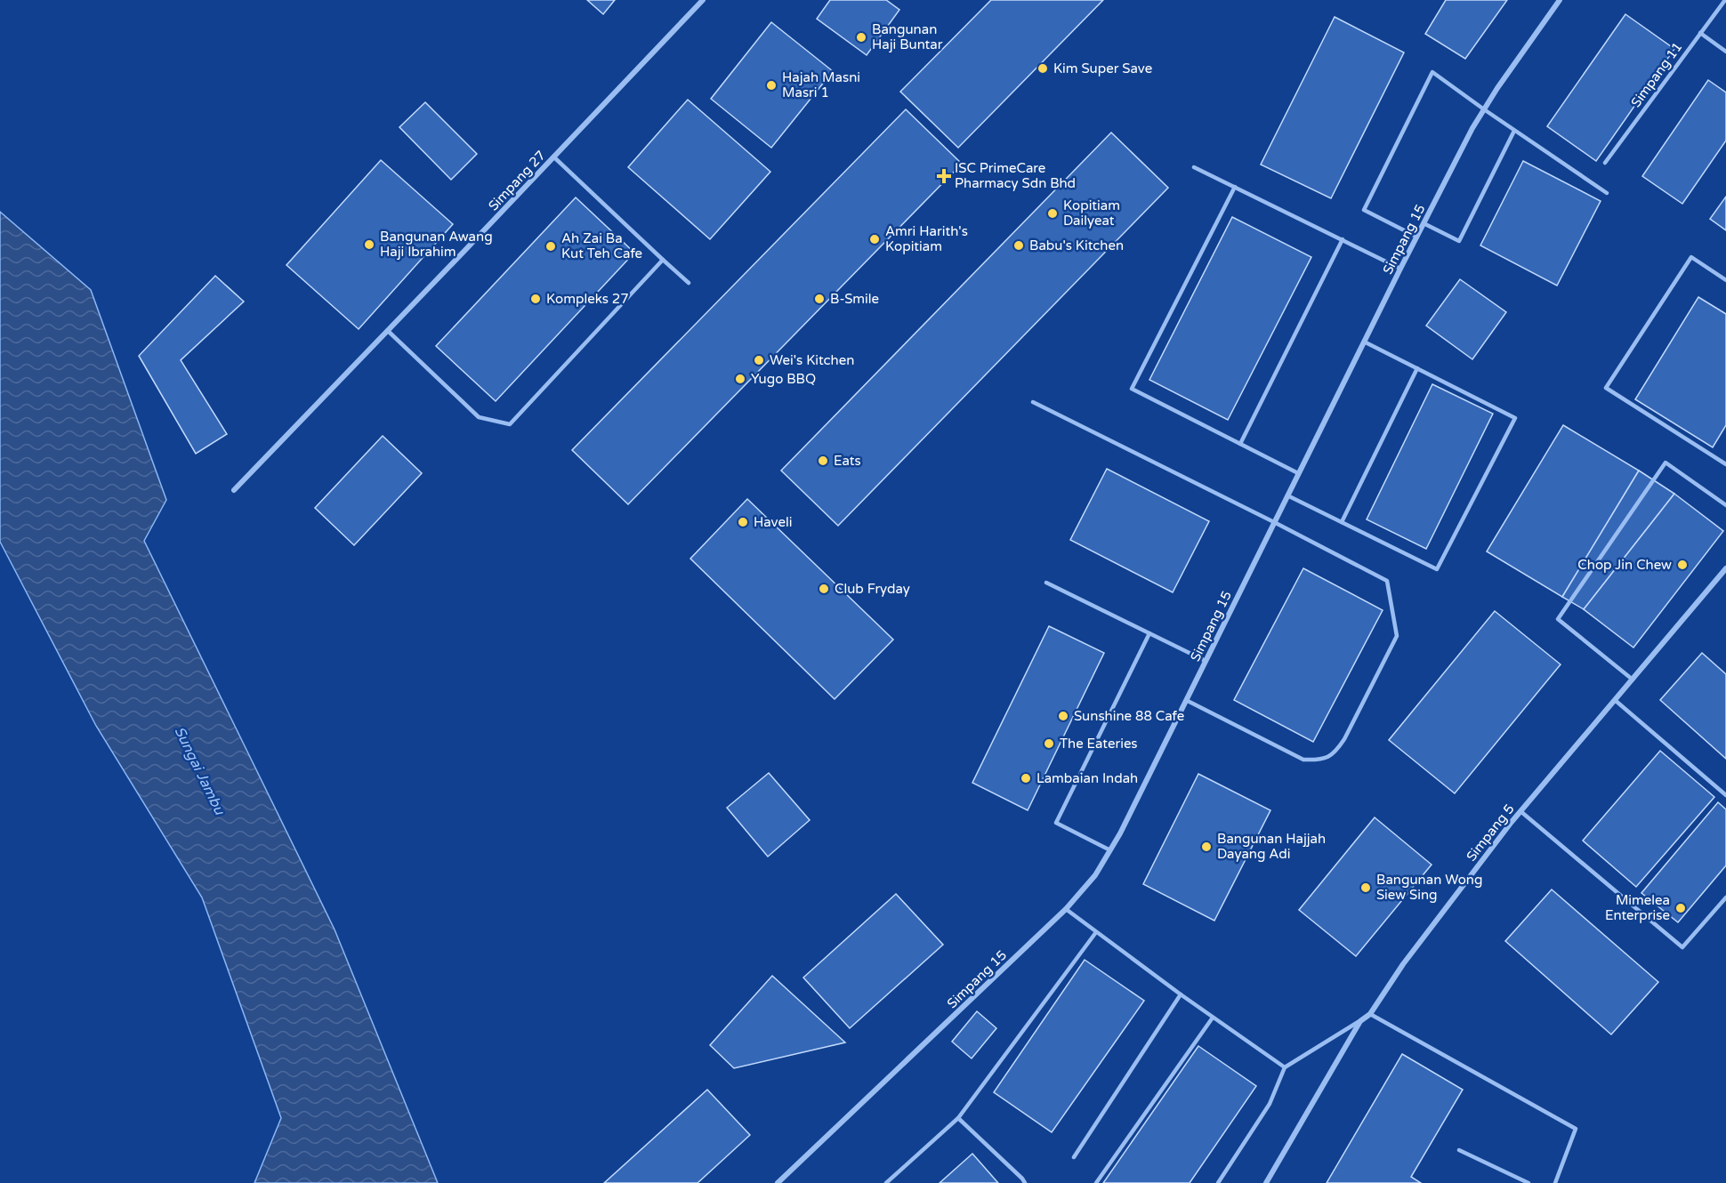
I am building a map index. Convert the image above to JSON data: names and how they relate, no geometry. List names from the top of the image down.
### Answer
{
  "streets": {
    "street": ["Simpang 27", "Simpang 15", "Simpang 5"],
    "lane": ["Simpang 11"]
  },
  "water": ["Sungai Jambu"],
  "places": {
    "other": [
      "Bangunan Haji Buntar",
      "Kim Super Save",
      "Hajah Masni Masri 1",
      "Kopitiam Dailyeat",
      "Amri Harith's Kopitiam",
      "Bangunan Awang Haji Ibrahim",
      "Babu's Kitchen",
      "Ah Zai Ba Kut Teh Cafe",
      "Kompleks 27",
      "B-Smile",
      "Wei's Kitchen",
      "Yugo BBQ",
      "Eats",
      "Haveli",
      "Chop Jin Chew",
      "Club Fryday",
      "Sunshine 88 Cafe",
      "The Eateries",
      "Lambaian Indah",
      "Bangunan Hajjah Dayang Adi",
      "Bangunan Wong Siew Sing",
      "Mimelea Enterprise"
    ],
    "health": ["ISC PrimeCare Pharmacy Sdn Bhd"]
  }
}
